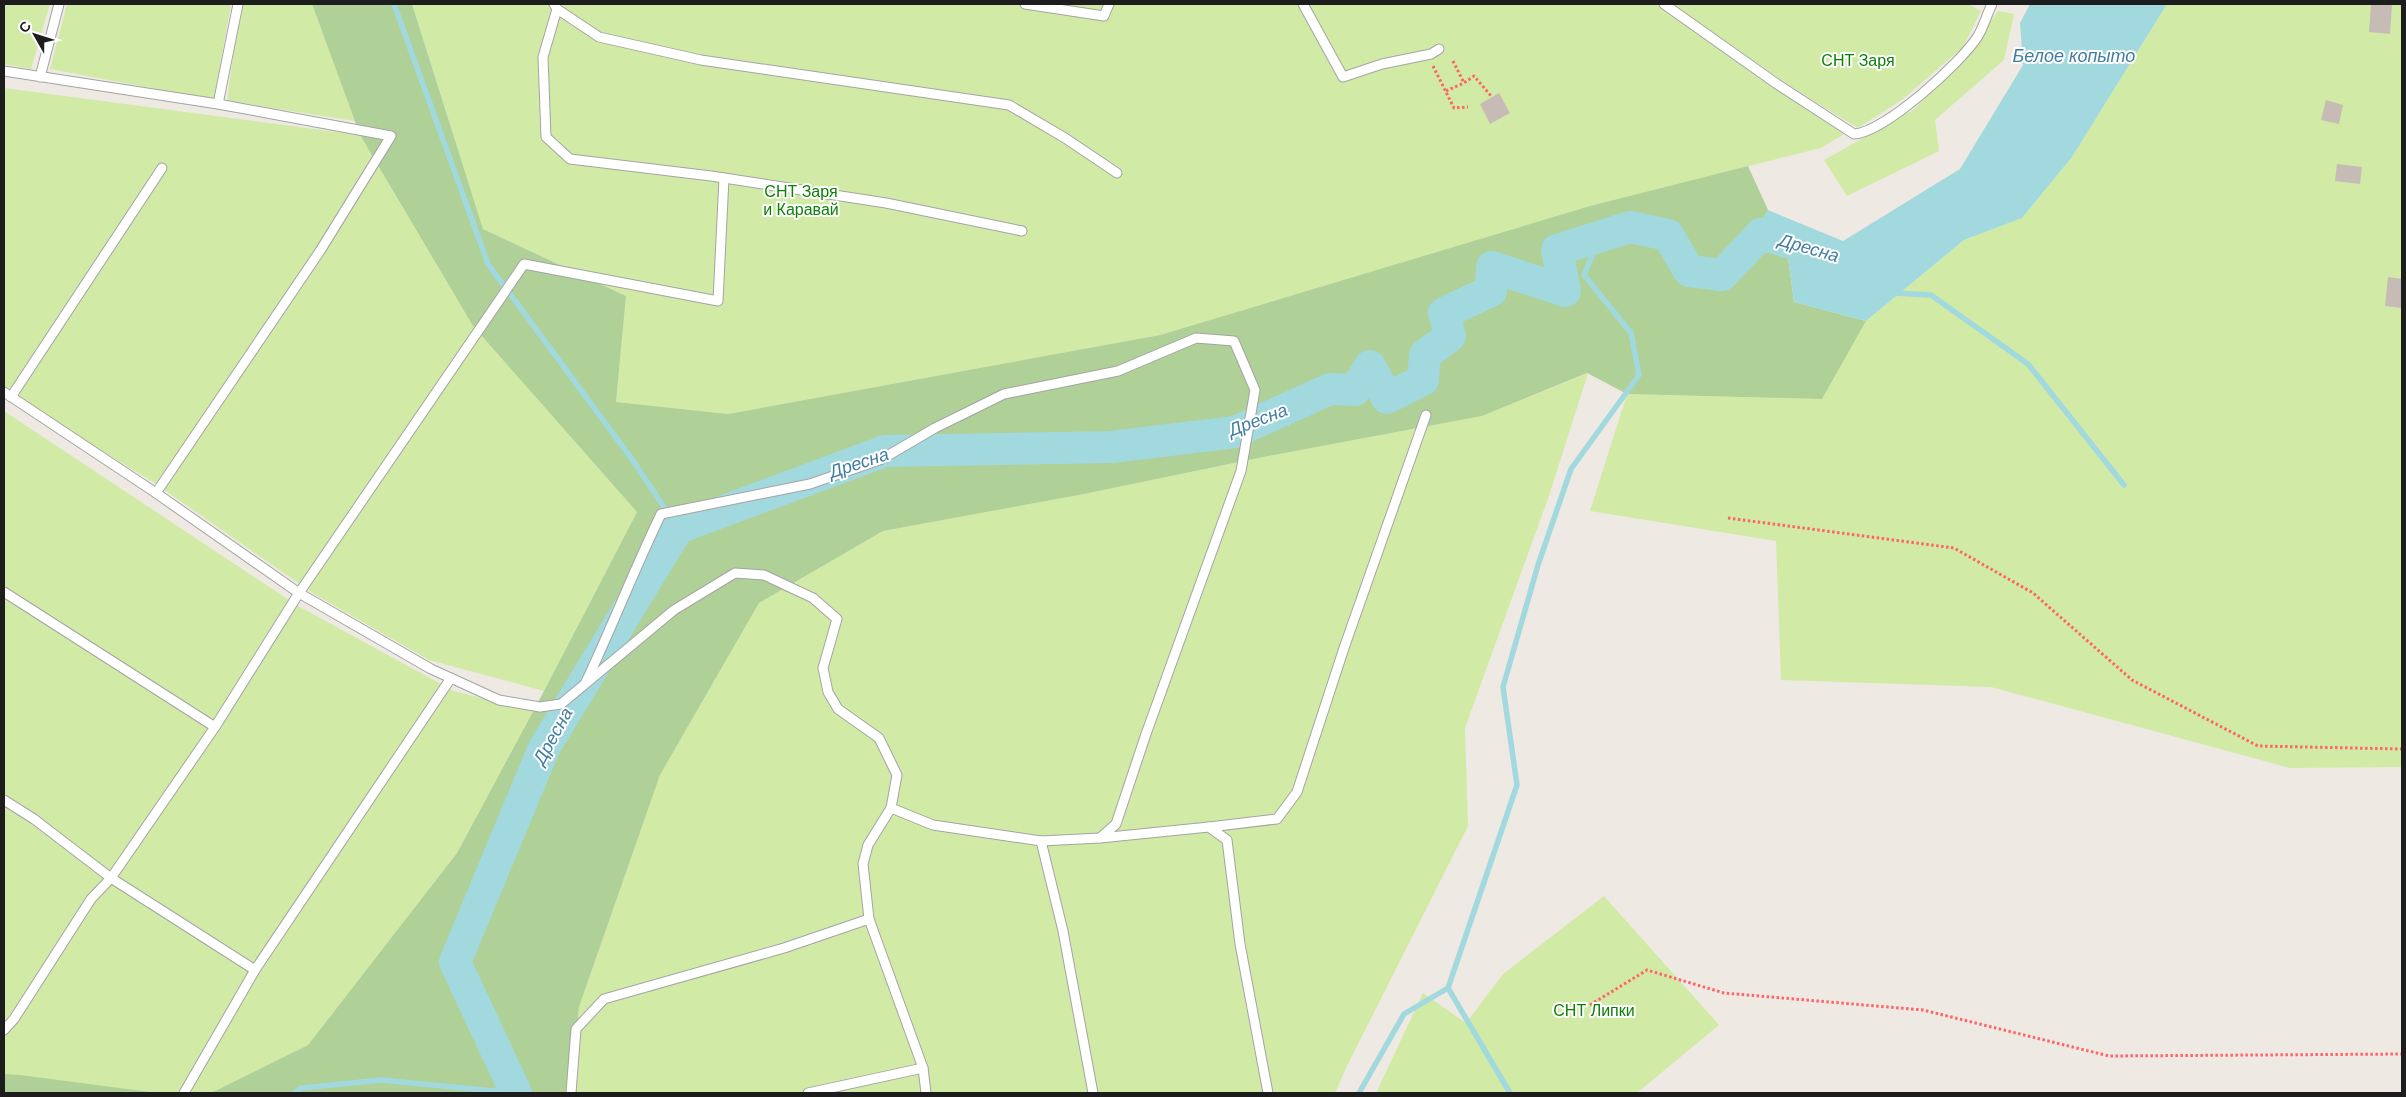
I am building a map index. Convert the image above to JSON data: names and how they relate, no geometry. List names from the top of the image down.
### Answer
{
  "water": ["Белое копыто", "Дресна"],
  "parks": ["СНТ Заря", "СНТ Заря и Каравай", "СНТ Липки"],
  "north": "top left"
}
